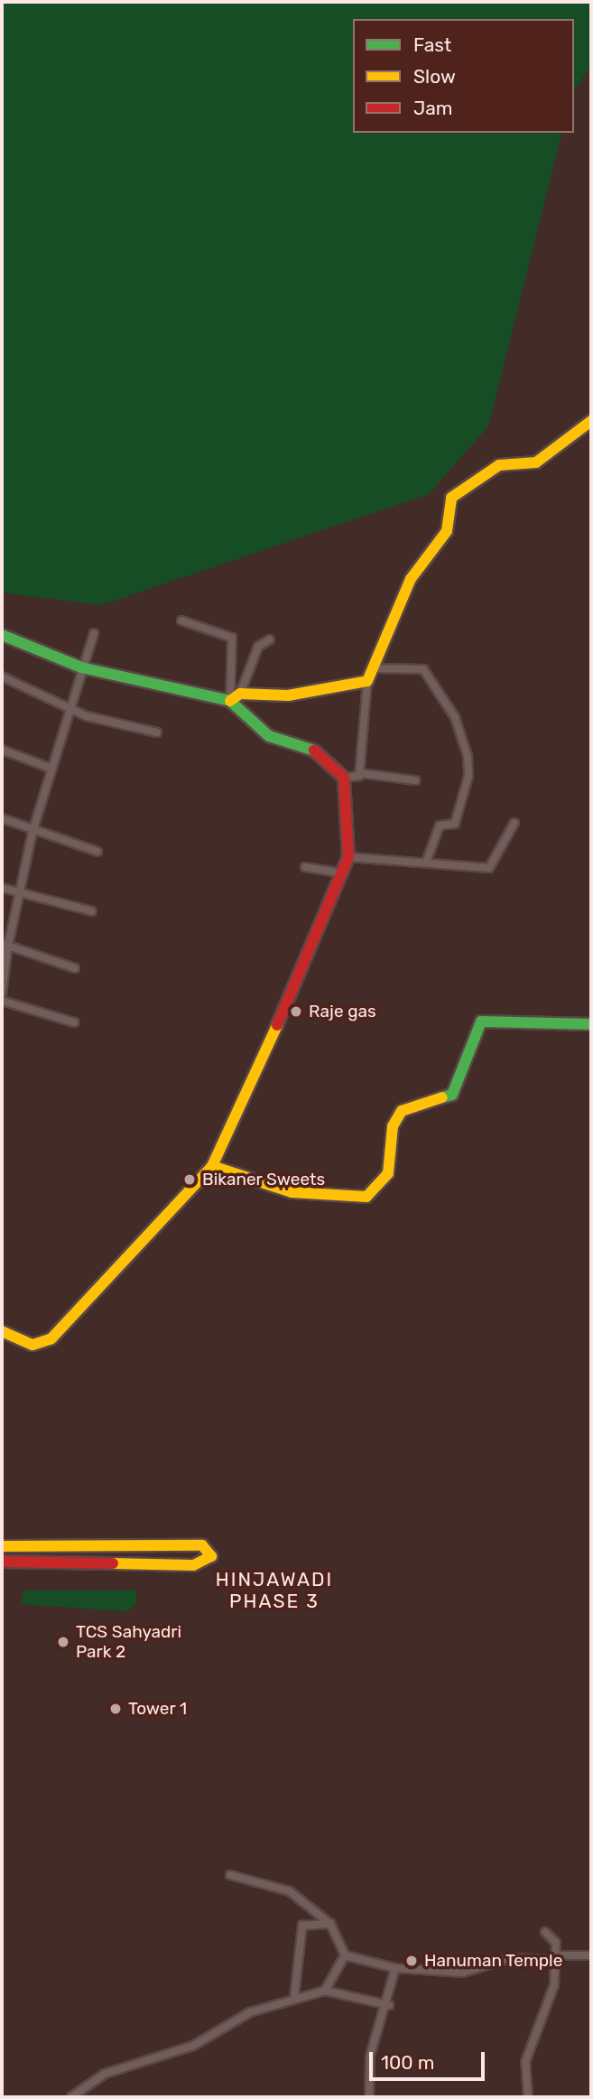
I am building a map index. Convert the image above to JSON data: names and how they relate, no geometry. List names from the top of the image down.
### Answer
{
  "districts": ["HINJAWADI PHASE 3"],
  "places": [
    "Raje gas",
    "Bikaner Sweets",
    "TCS Sahyadri Park 2",
    "Tower 1",
    "Hanuman Temple"
  ],
  "legend": ["Fast", "Slow", "Jam"],
  "scale_bar": "100 m"
}
